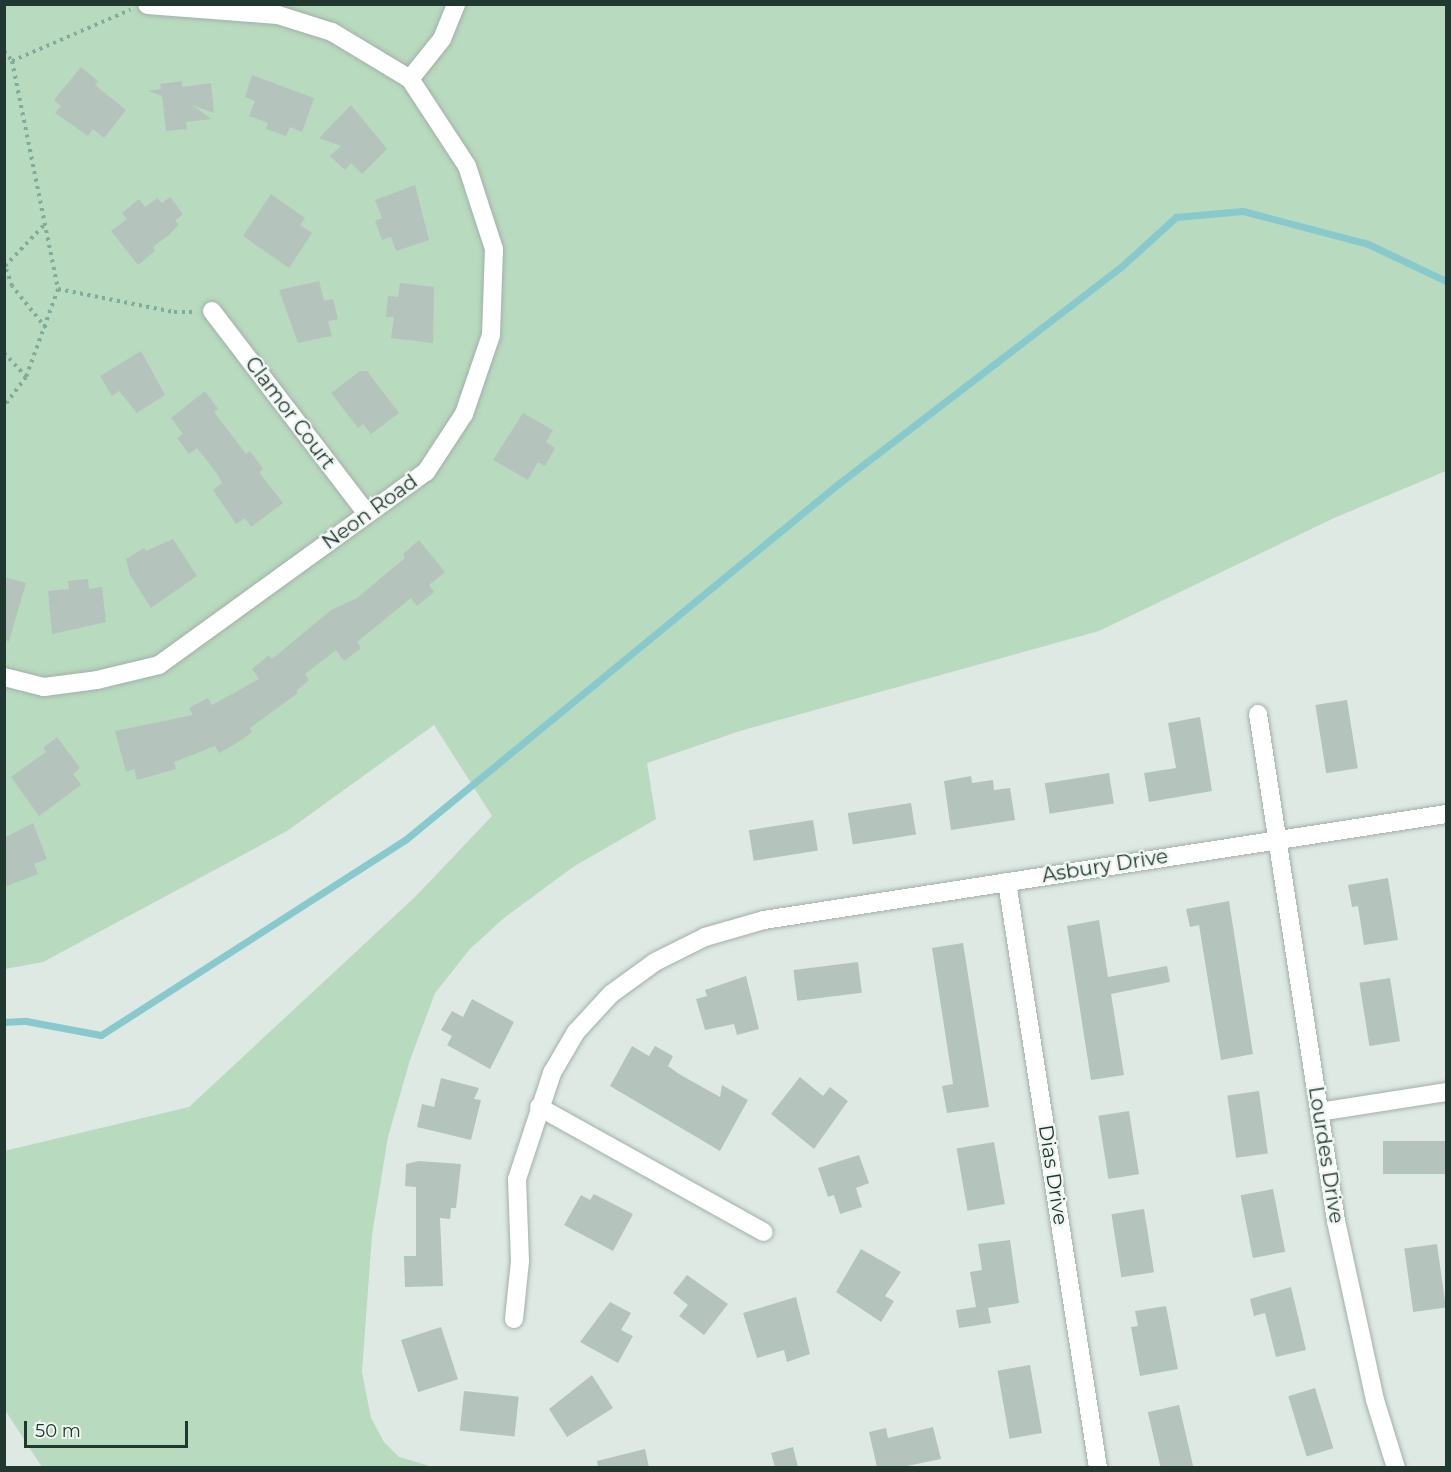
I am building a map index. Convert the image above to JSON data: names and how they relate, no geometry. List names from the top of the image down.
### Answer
{
  "streets": {
    "street": [
      "Clamor Court",
      "Neon Road",
      "Asbury Drive",
      "Lourdes Drive",
      "Dias Drive"
    ]
  },
  "crossings": [
    ["Clamor Court", "Neon Road"],
    ["Asbury Drive", "Lourdes Drive"],
    ["Asbury Drive", "Dias Drive"]
  ],
  "scale_bar": "50 m"
}
